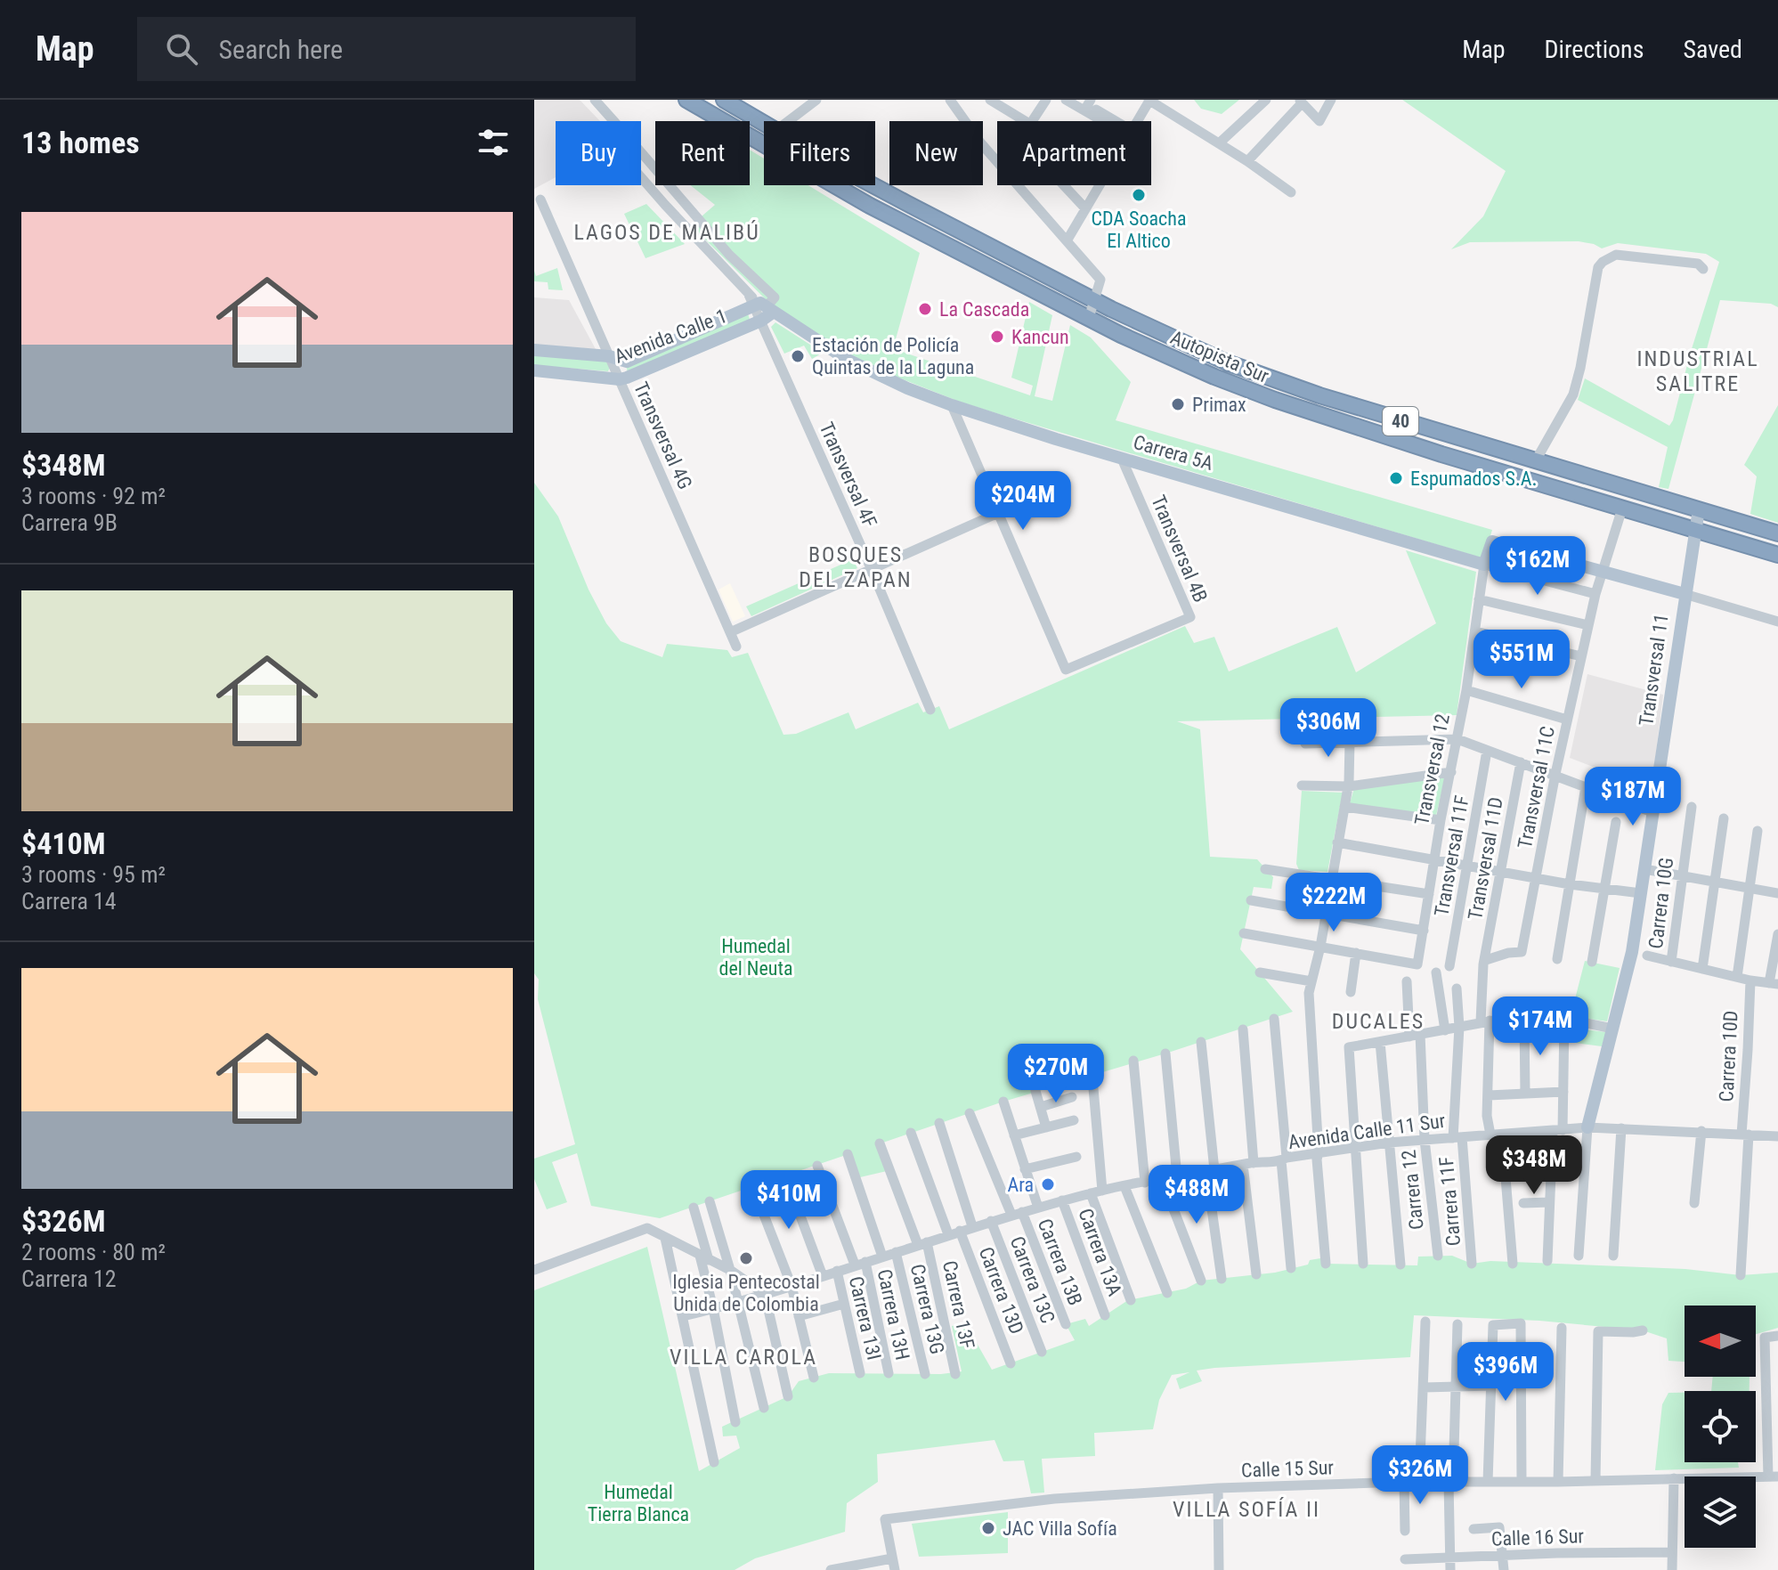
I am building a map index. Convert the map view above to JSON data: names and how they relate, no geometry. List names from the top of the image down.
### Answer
{
  "streets": {
    "highway": ["Autopista Sur", "40"],
    "main road": [
      "Avenida Calle 1",
      "Carrera 5A",
      "Transversal 11",
      "Transversal 12"
    ],
    "street": [
      "Transversal 4G",
      "Transversal 4F",
      "Transversal 4B",
      "Transversal 11C",
      "Transversal 11F",
      "Transversal 11D",
      "Carrera 10G",
      "Carrera 10D",
      "Avenida Calle 11 Sur",
      "Carrera 12",
      "Carrera 11F",
      "Carrera 13A",
      "Carrera 13B",
      "Carrera 13C",
      "Carrera 13D",
      "Carrera 13F",
      "Carrera 13G",
      "Carrera 13H",
      "Carrera 13I",
      "Calle 15 Sur",
      "Calle 16 Sur"
    ]
  },
  "crossings": [
    ["Avenida Calle 1", "Transversal 4G"],
    ["Avenida Calle 1", "Carrera 5A"],
    ["Avenida Calle 1", "Transversal 4F"],
    ["Autopista Sur", "Transversal 11"],
    ["Autopista Sur", "Transversal 11C"],
    ["Carrera 5A", "Transversal 4B"],
    ["Carrera 5A", "Transversal 12"],
    ["Carrera 5A", "Transversal 11C"],
    ["Transversal 11", "Avenida Calle 11 Sur"],
    ["Transversal 12", "Transversal 11C"],
    ["Transversal 11C", "Transversal 11D"],
    ["Transversal 11D", "Avenida Calle 11 Sur"],
    ["Carrera 10D", "Avenida Calle 11 Sur"],
    ["Avenida Calle 11 Sur", "Carrera 12"],
    ["Avenida Calle 11 Sur", "Carrera 11F"],
    ["Avenida Calle 11 Sur", "Carrera 13A"],
    ["Avenida Calle 11 Sur", "Carrera 13B"],
    ["Avenida Calle 11 Sur", "Carrera 13C"],
    ["Avenida Calle 11 Sur", "Carrera 13D"],
    ["Avenida Calle 11 Sur", "Carrera 13F"],
    ["Avenida Calle 11 Sur", "Carrera 13G"],
    ["Avenida Calle 11 Sur", "Carrera 13H"],
    ["Avenida Calle 11 Sur", "Carrera 13I"]
  ],
  "districts": [
    "LAGOS DE MALIBÚ",
    "INDUSTRIAL SALITRE",
    "BOSQUES DEL ZAPAN",
    "DUCALES",
    "VILLA CAROLA",
    "VILLA SOFÍA II"
  ],
  "parks": ["Humedal del Neuta", "Humedal Tierra Blanca"],
  "places": [
    "CDA Soacha El Altico",
    "La Cascada",
    "Kancun",
    "Estación de Policía Quintas de la Laguna",
    "Primax",
    "Espumados S.A.",
    "Ara",
    "Iglesia Pentecostal Unida de Colombia",
    "JAC Villa Sofía"
  ],
  "north": "left",
  "page": {
    "header": "Map",
    "search": "Search here",
    "nav": ["Map", "Directions", "Saved"],
    "heading": "13 homes",
    "chip": [
      "Buy",
      "Rent",
      "Filters",
      "New",
      "Apartment"
    ],
    "list": [
      {
        "name": "$348M",
        "note": "3 rooms · 92 m² · Carrera 9B"
      },
      {
        "name": "$410M",
        "note": "3 rooms · 95 m² · Carrera 14"
      },
      {
        "name": "$326M",
        "note": "2 rooms · 80 m² · Carrera 12"
      }
    ],
    "price": [
      "$204M",
      "$162M",
      "$551M",
      "$306M",
      "$187M",
      "$222M",
      "$174M",
      "$270M",
      "$348M",
      "$488M",
      "$410M",
      "$396M",
      "$326M"
    ]
  }
}
